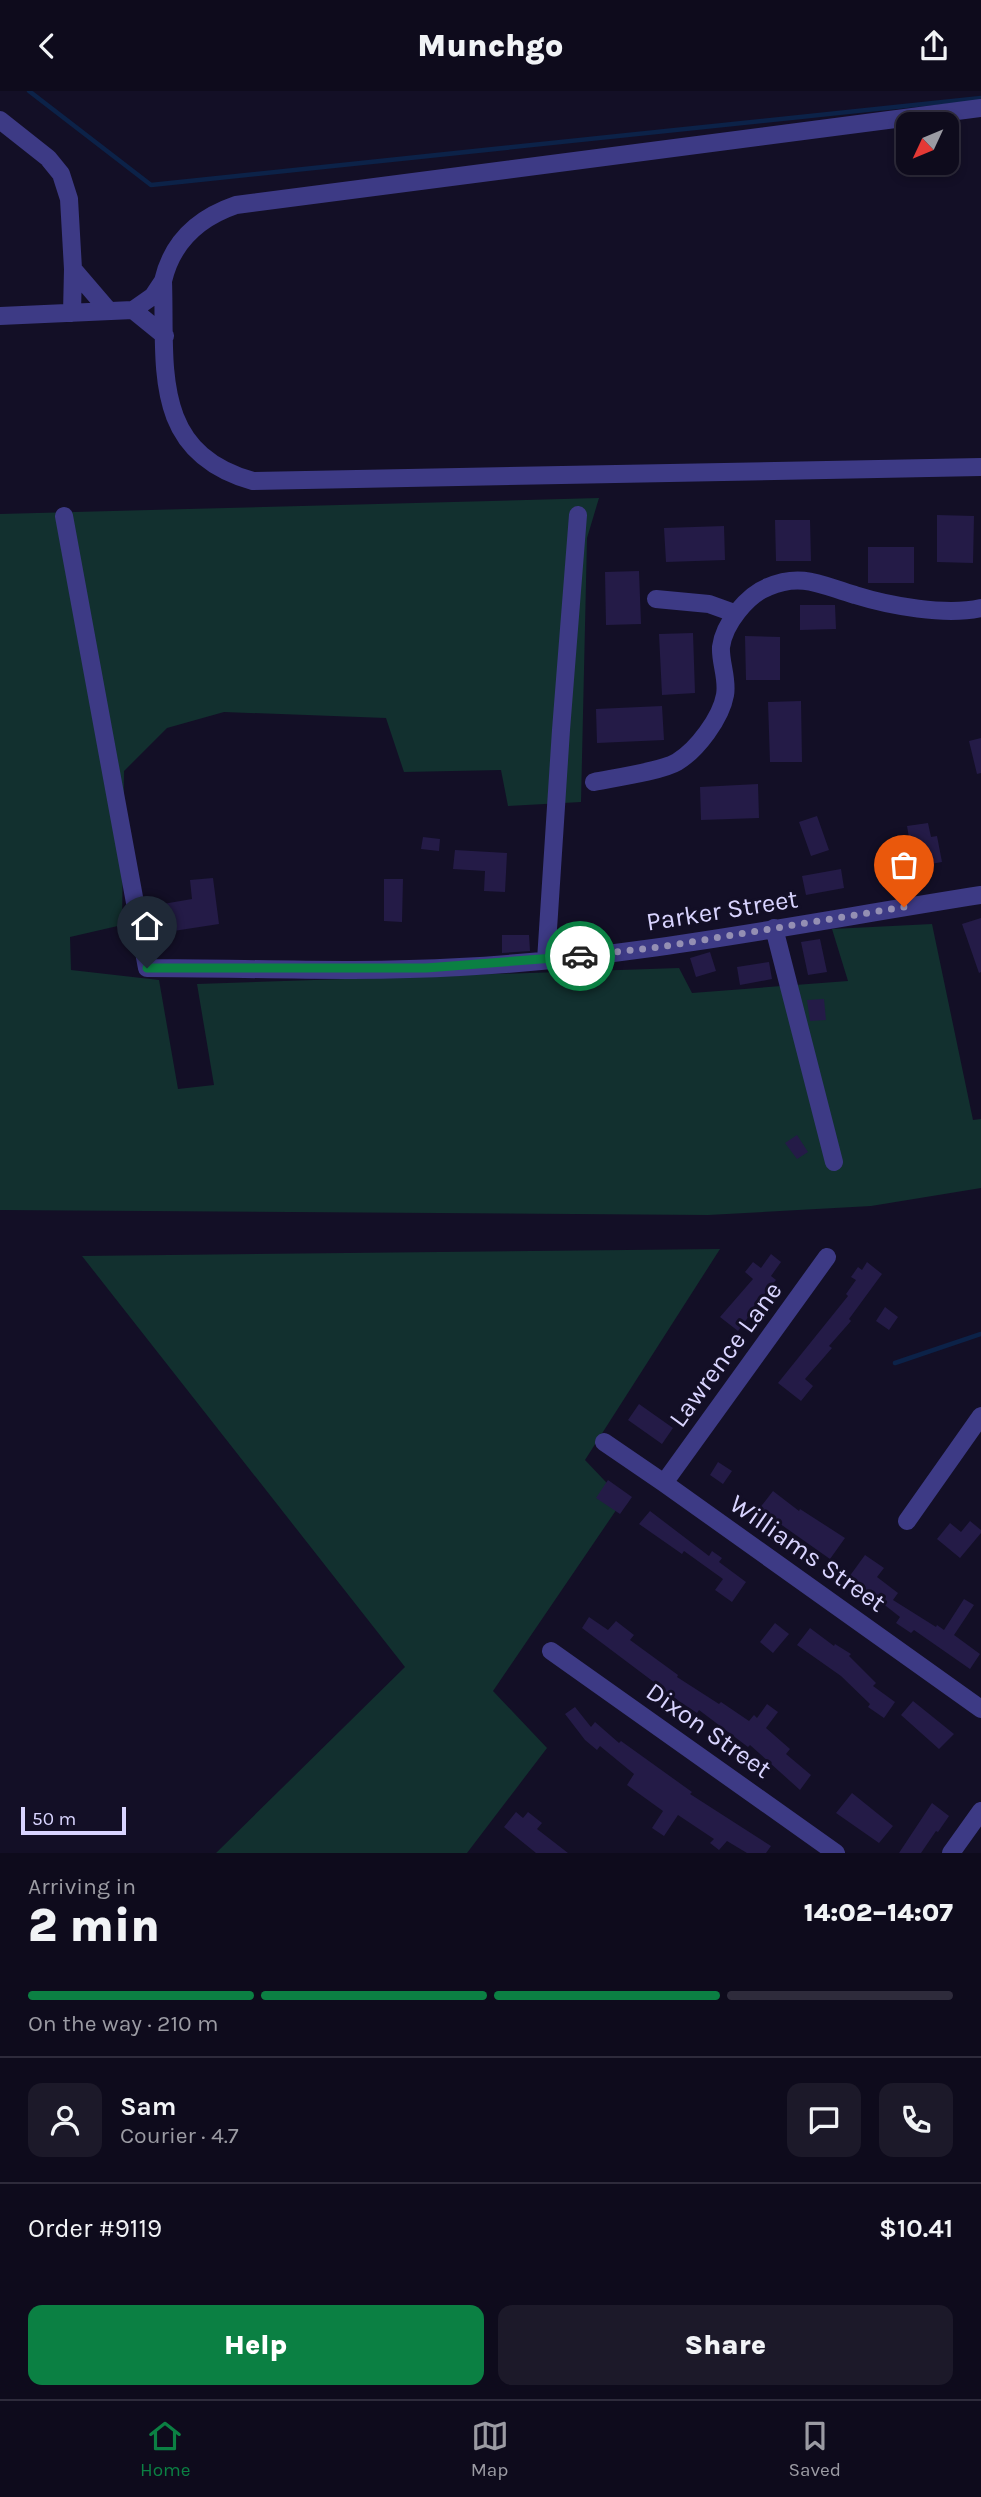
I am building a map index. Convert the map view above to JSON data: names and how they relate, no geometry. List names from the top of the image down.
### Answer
{
  "streets": {
    "street": [
      "Parker Street",
      "Lawrence Lane",
      "Williams Street",
      "Dixon Street"
    ]
  },
  "crossings": [
    ["Lawrence Lane", "Williams Street"]
  ],
  "scale_bar": "50 m",
  "north": "bottom left",
  "page": {
    "header": "Munchgo",
    "scale": "50 m",
    "heading": ["2 min", "Arriving in", "14:02–14:07"],
    "panel": [
      "Sam",
      "Courier · 4.7",
      "Order #9119",
      "$10.41"
    ],
    "bar": "On the way · 210 m",
    "buttons": ["Help", "Share"],
    "tabs": ["Home", "Map", "Saved"]
  }
}
